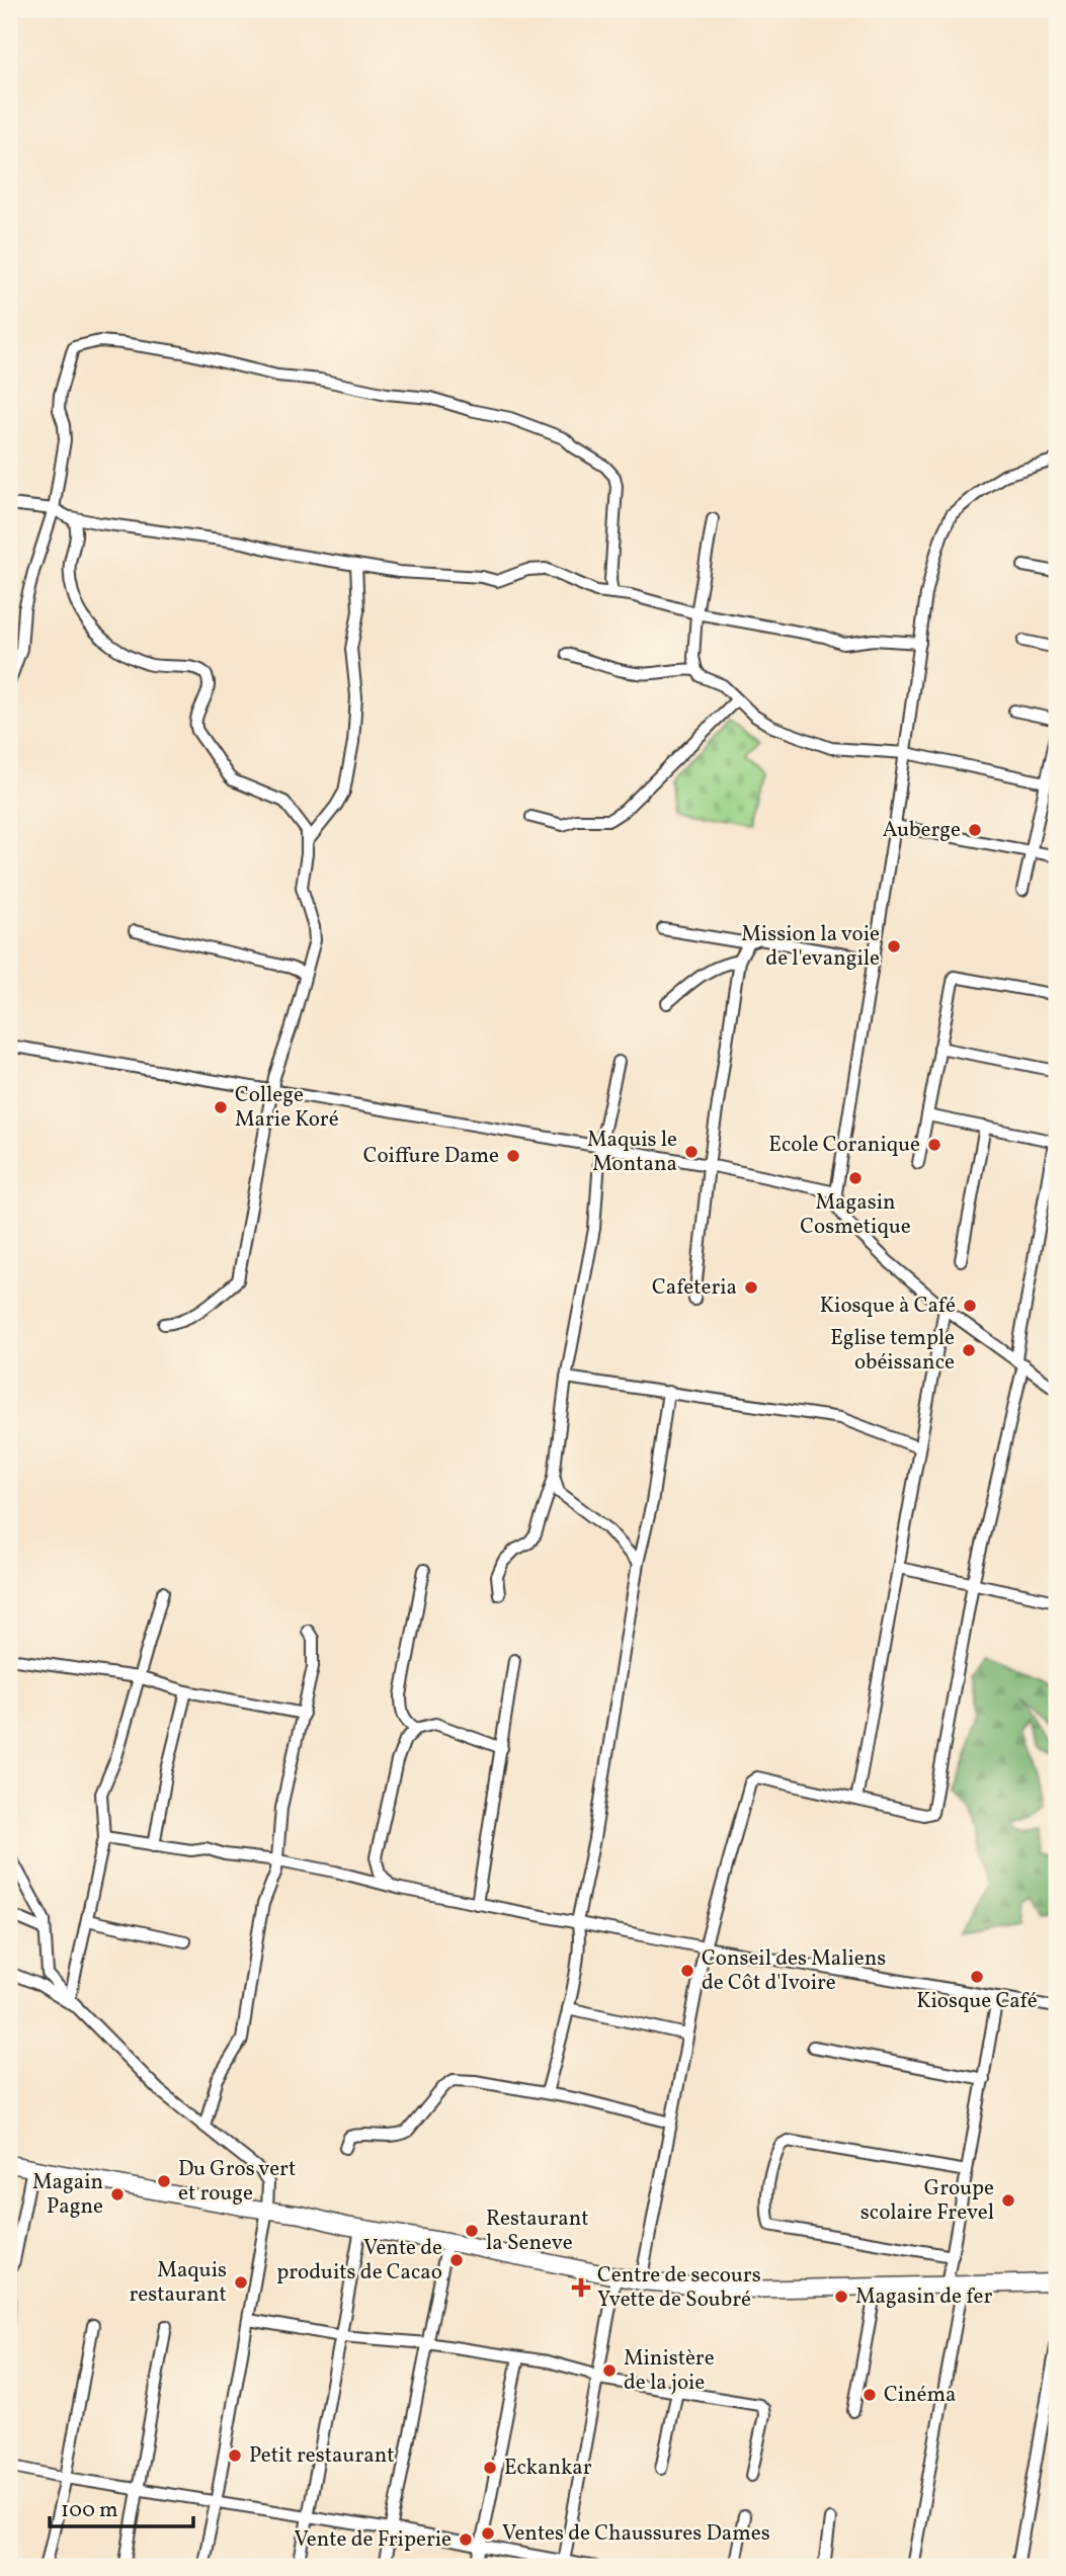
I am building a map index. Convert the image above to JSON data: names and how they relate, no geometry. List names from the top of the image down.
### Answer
{
  "places": {
    "other": [
      "Auberge",
      "Mission la voie de l'evangile",
      "College Marie Koré",
      "Ecole Coranique",
      "Maquis le Montana",
      "Coiffure Dame",
      "Magasin Cosmetique",
      "Cafeteria",
      "Kiosque à Café",
      "Eglise temple obéissance",
      "Conseil des Maliens de Côt d'Ivoire",
      "Kiosque Café",
      "Du Gros vert et rouge",
      "Magain Pagne",
      "Groupe scolaire Frevel",
      "Restaurant la Seneve",
      "Vente de produits de Cacao",
      "Maquis restaurant",
      "Magasin de fer",
      "Ministère de la joie",
      "Cinéma",
      "Petit restaurant",
      "Eckankar",
      "Ventes de Chaussures Dames",
      "Vente de Friperie"
    ],
    "health": ["Centre de secours Yvette de Soubré"]
  },
  "scale_bar": "100 m"
}
